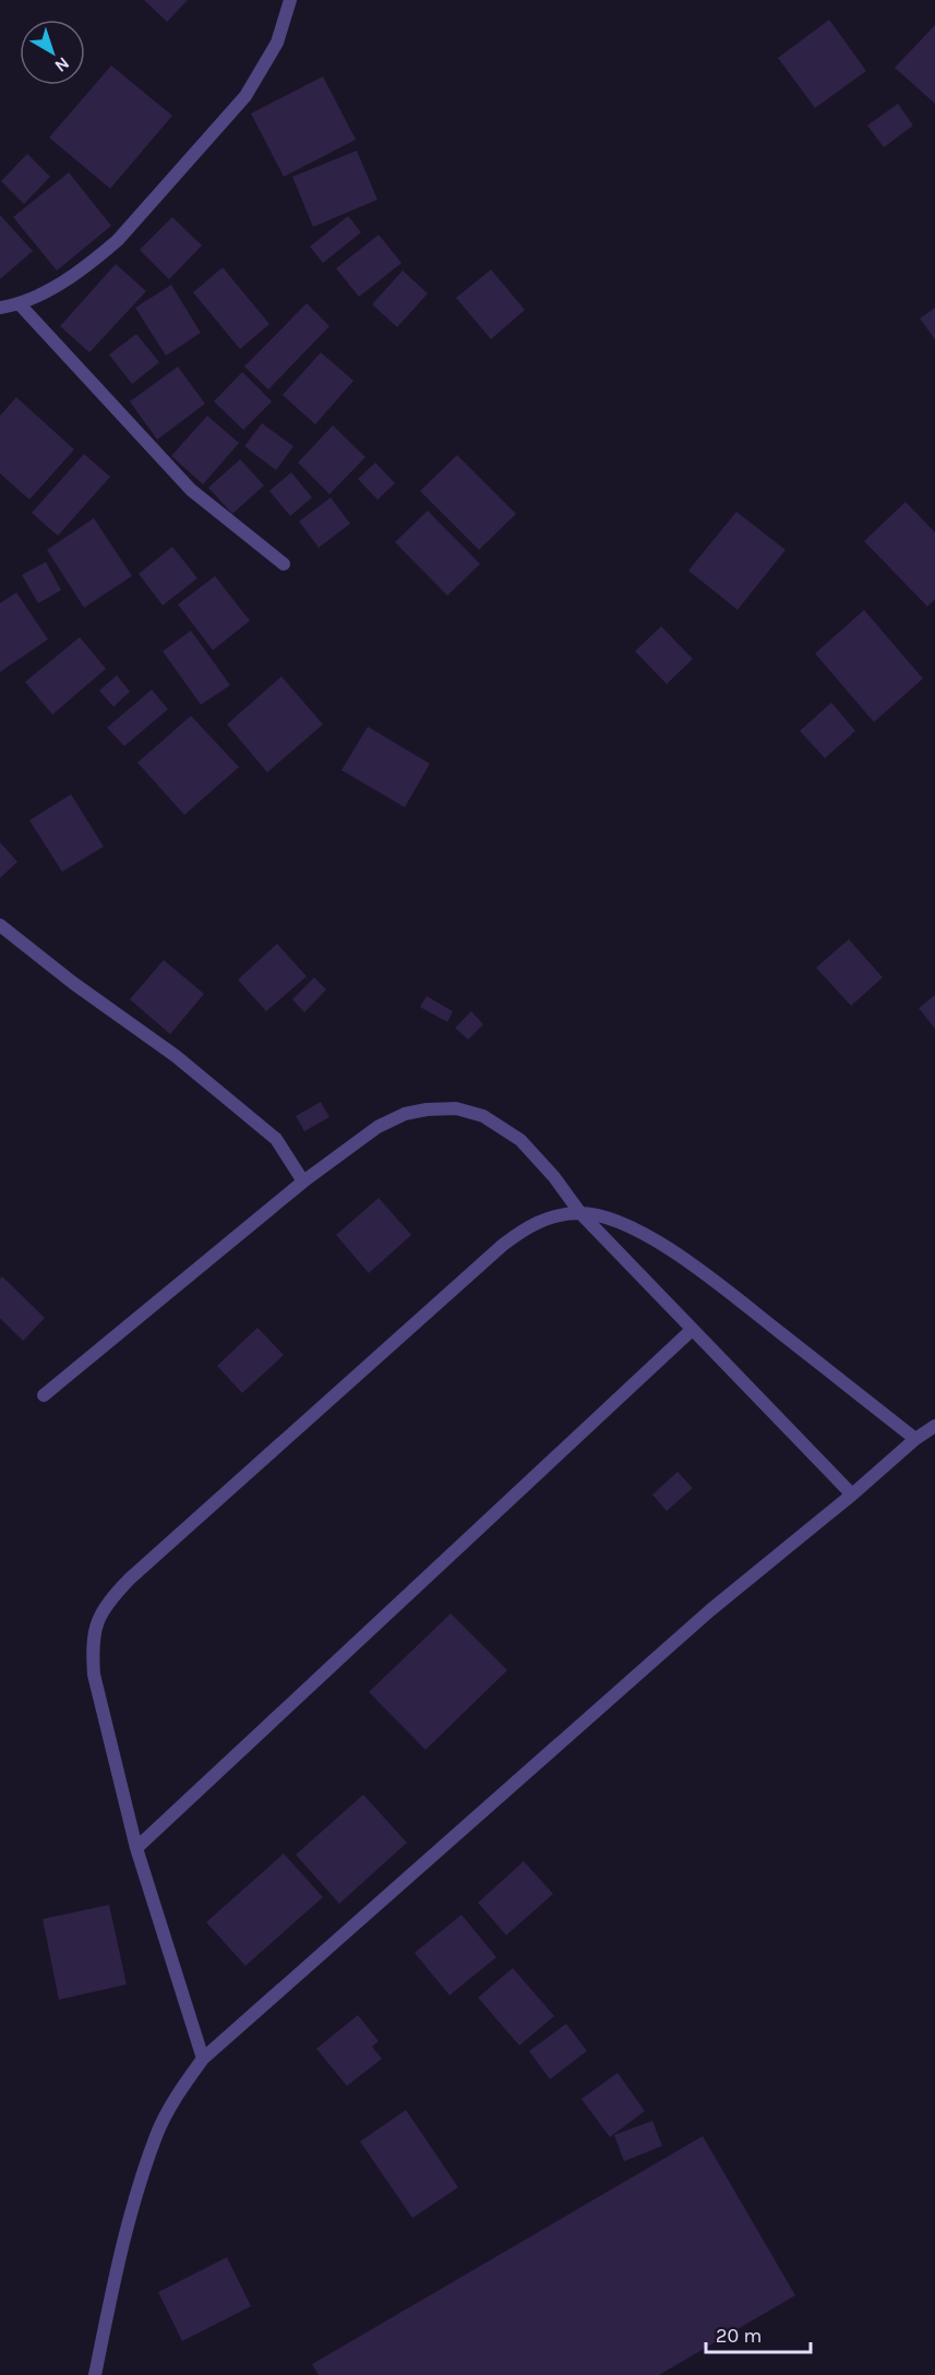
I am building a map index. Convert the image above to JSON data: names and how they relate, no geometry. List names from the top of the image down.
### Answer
{
  "scale_bar": "20 m",
  "north": "bottom right"
}
